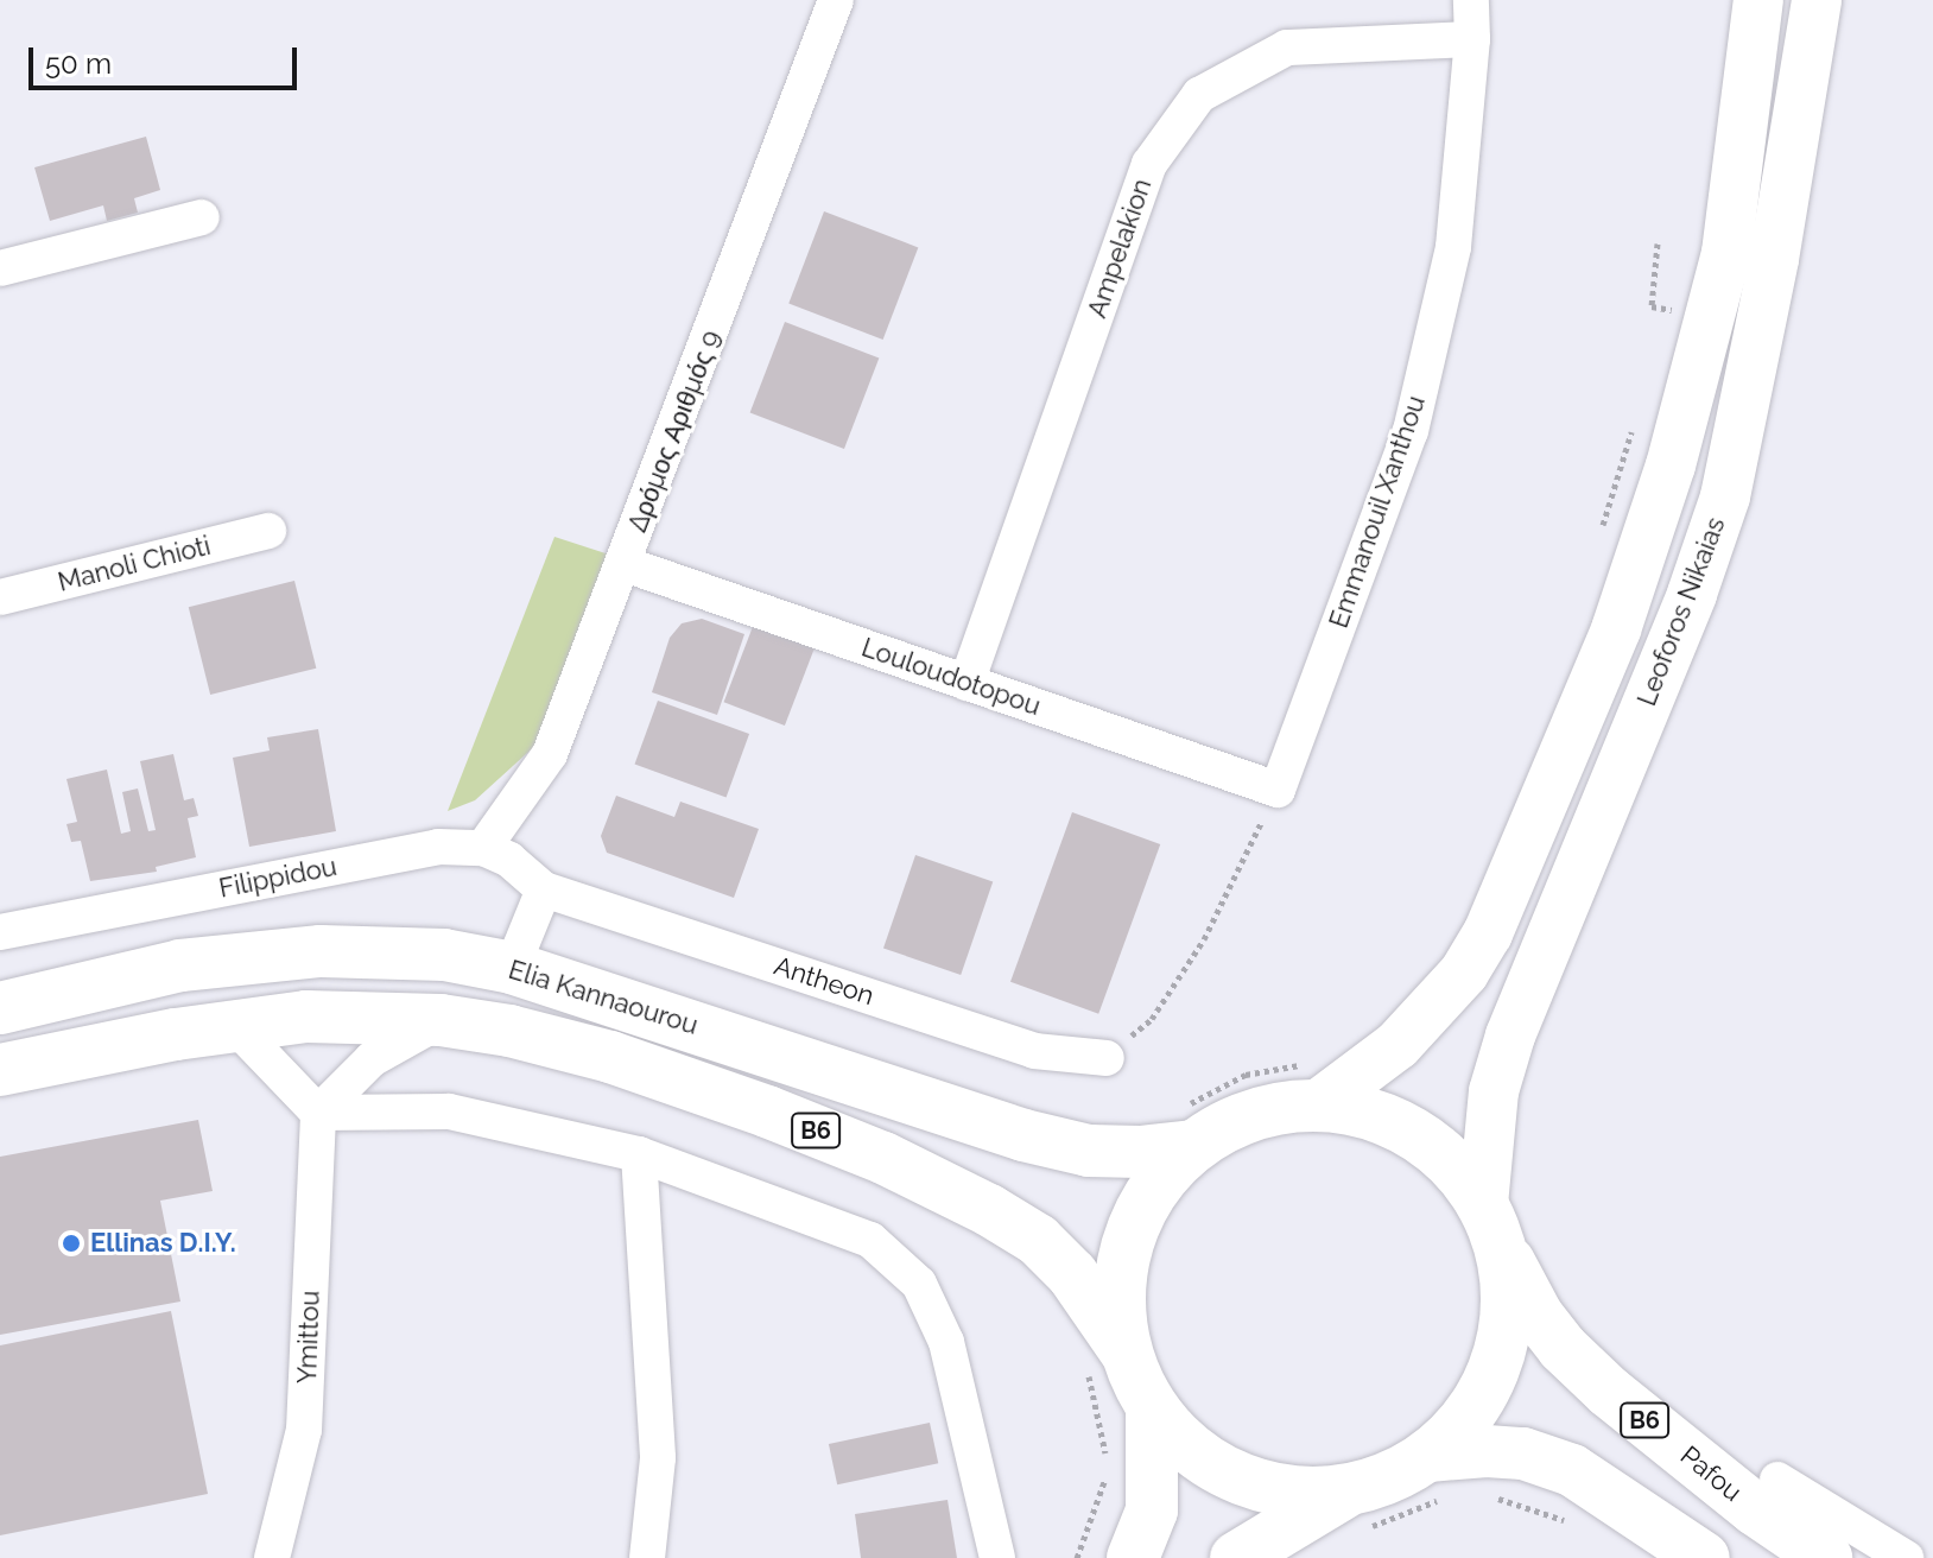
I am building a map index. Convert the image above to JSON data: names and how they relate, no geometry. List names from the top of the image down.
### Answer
{
  "streets": {
    "main road": [
      "Leoforos Nikaias",
      "Elia Kannaourou",
      "B6",
      "Pafou"
    ],
    "street": [
      "Ampelakion",
      "Δρόμος Αριθμός 9",
      "Emmanouil Xanthou",
      "Manoli Chioti",
      "Louloudotopou",
      "Filippidou",
      "Antheon",
      "Ymittou"
    ]
  },
  "crossings": [
    ["Ampelakion", "Emmanouil Xanthou"],
    ["Ampelakion", "Louloudotopou"],
    ["Δρόμος Αριθμός 9", "Louloudotopou"],
    ["Δρόμος Αριθμός 9", "Filippidou"],
    ["Emmanouil Xanthou", "Louloudotopou"],
    ["Leoforos Nikaias", "B6"],
    ["Leoforos Nikaias", "Pafou"],
    ["Elia Kannaourou", "B6"],
    ["B6", "Pafou"]
  ],
  "places": ["Ellinas D.I.Y."],
  "scale_bar": "50 m"
}
